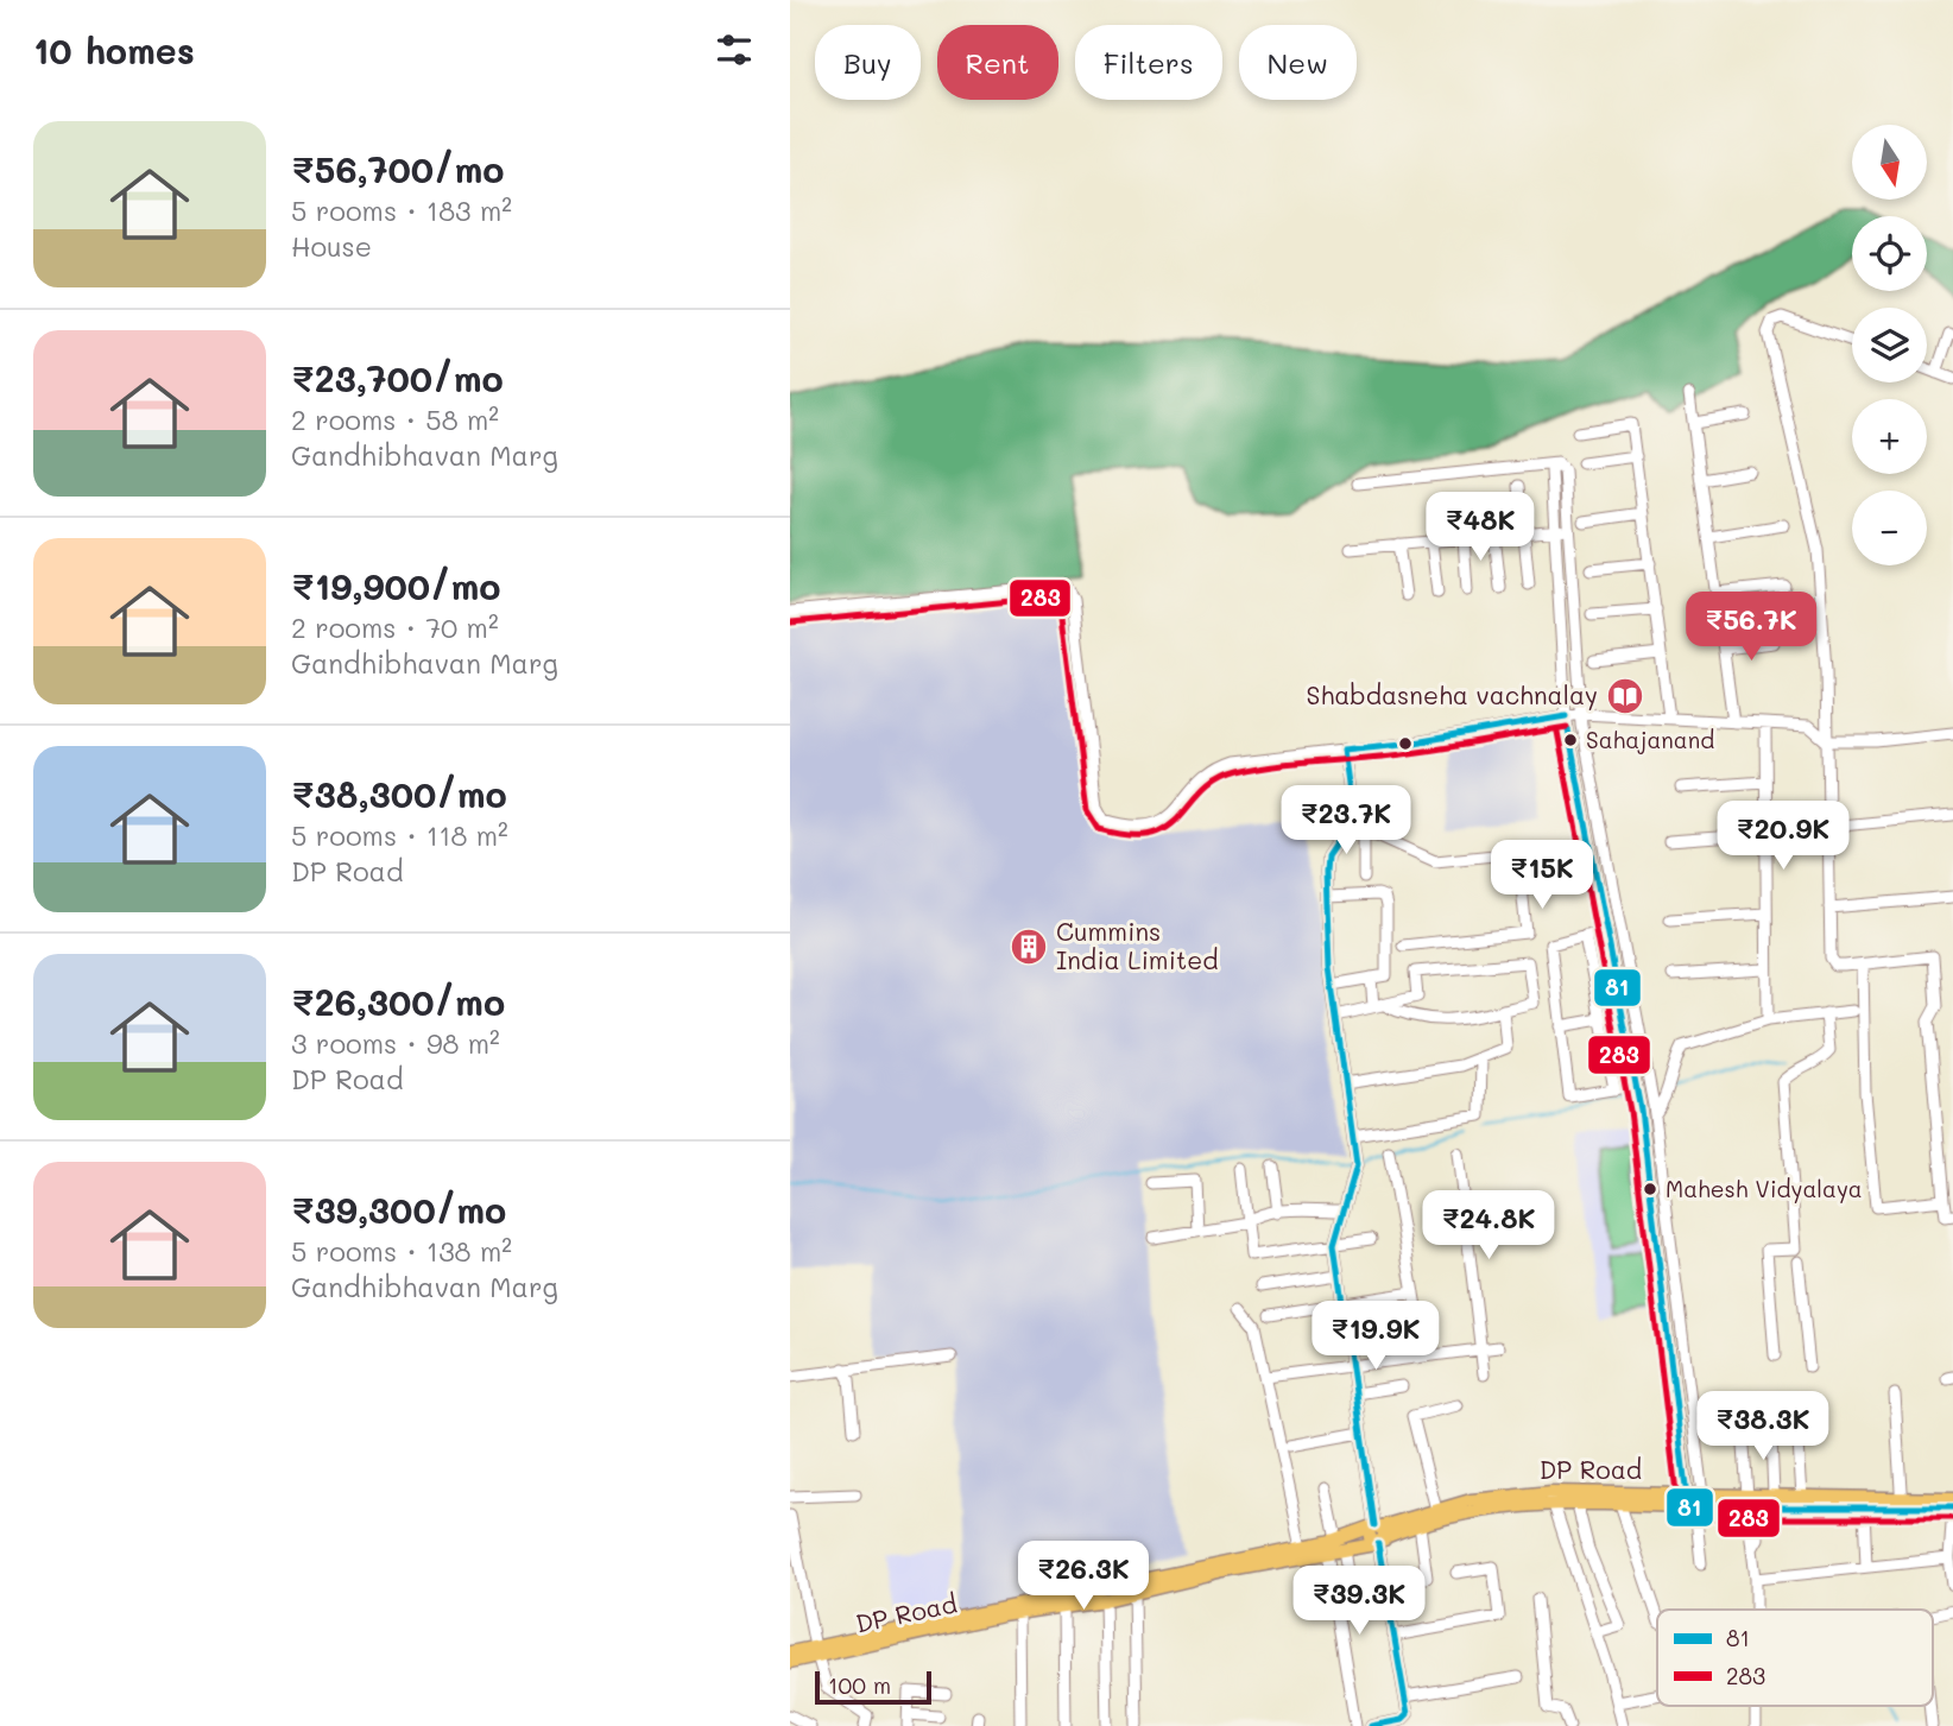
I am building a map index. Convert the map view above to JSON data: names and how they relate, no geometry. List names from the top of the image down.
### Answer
{
  "streets": {
    "main road": ["DP Road"]
  },
  "places": {
    "library": ["Shabdasneha vachnalay"],
    "other": ["Sahajanand", "Mahesh Vidyalaya"],
    "building": ["Cummins India Limited"]
  },
  "lines": ["transit line 283", "transit line 81"],
  "legend": ["81", "283"],
  "scale_bar": "100 m",
  "north": "bottom",
  "page": {
    "heading": "10 homes",
    "chip": [
      "Buy",
      "Rent",
      "Filters",
      "New"
    ],
    "list": [
      {
        "name": "₹56,700/mo",
        "note": "5 rooms · 183 m² · House"
      },
      {
        "name": "₹23,700/mo",
        "note": "2 rooms · 58 m² · Gandhibhavan Marg"
      },
      {
        "name": "₹19,900/mo",
        "note": "2 rooms · 70 m² · Gandhibhavan Marg"
      },
      {
        "name": "₹38,300/mo",
        "note": "5 rooms · 118 m² · DP Road"
      },
      {
        "name": "₹26,300/mo",
        "note": "3 rooms · 98 m² · DP Road"
      },
      {
        "name": "₹39,300/mo",
        "note": "5 rooms · 138 m² · Gandhibhavan Marg"
      }
    ],
    "map_buttons": ["+", "−"],
    "price": [
      "₹48K",
      "₹56.7K",
      "₹23.7K",
      "₹20.9K",
      "₹15K",
      "₹24.8K",
      "₹19.9K",
      "₹38.3K",
      "₹26.3K",
      "₹39.3K"
    ],
    "scale": "100 m"
  }
}
